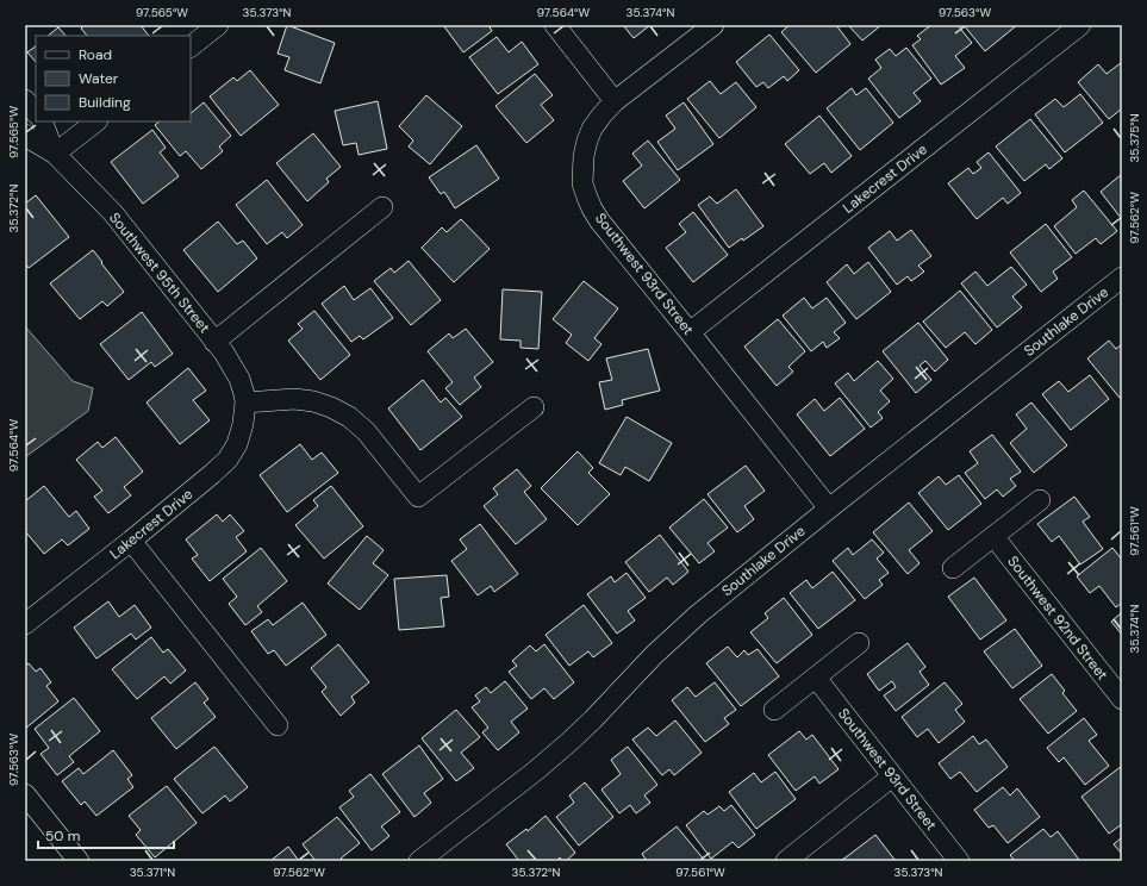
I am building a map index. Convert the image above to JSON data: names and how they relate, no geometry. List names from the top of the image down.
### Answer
{
  "streets": {
    "street": [
      "Lakecrest Drive",
      "Southwest 95th Street",
      "Southwest 93rd Street",
      "Southlake Drive",
      "Southwest 92nd Street"
    ]
  },
  "crossings": [
    ["Lakecrest Drive", "Southwest 95th Street"],
    ["Lakecrest Drive", "Southwest 93rd Street"],
    ["Southwest 93rd Street", "Southlake Drive"]
  ],
  "legend": ["Road", "Water", "Building"],
  "scale_bar": "50 m",
  "coordinates": [
    "97.565°W",
    "35.373°N",
    "97.564°W",
    "35.374°N",
    "97.563°W",
    "35.375°N",
    "35.372°N",
    "97.562°W",
    "97.561°W",
    "35.371°N"
  ]
}
